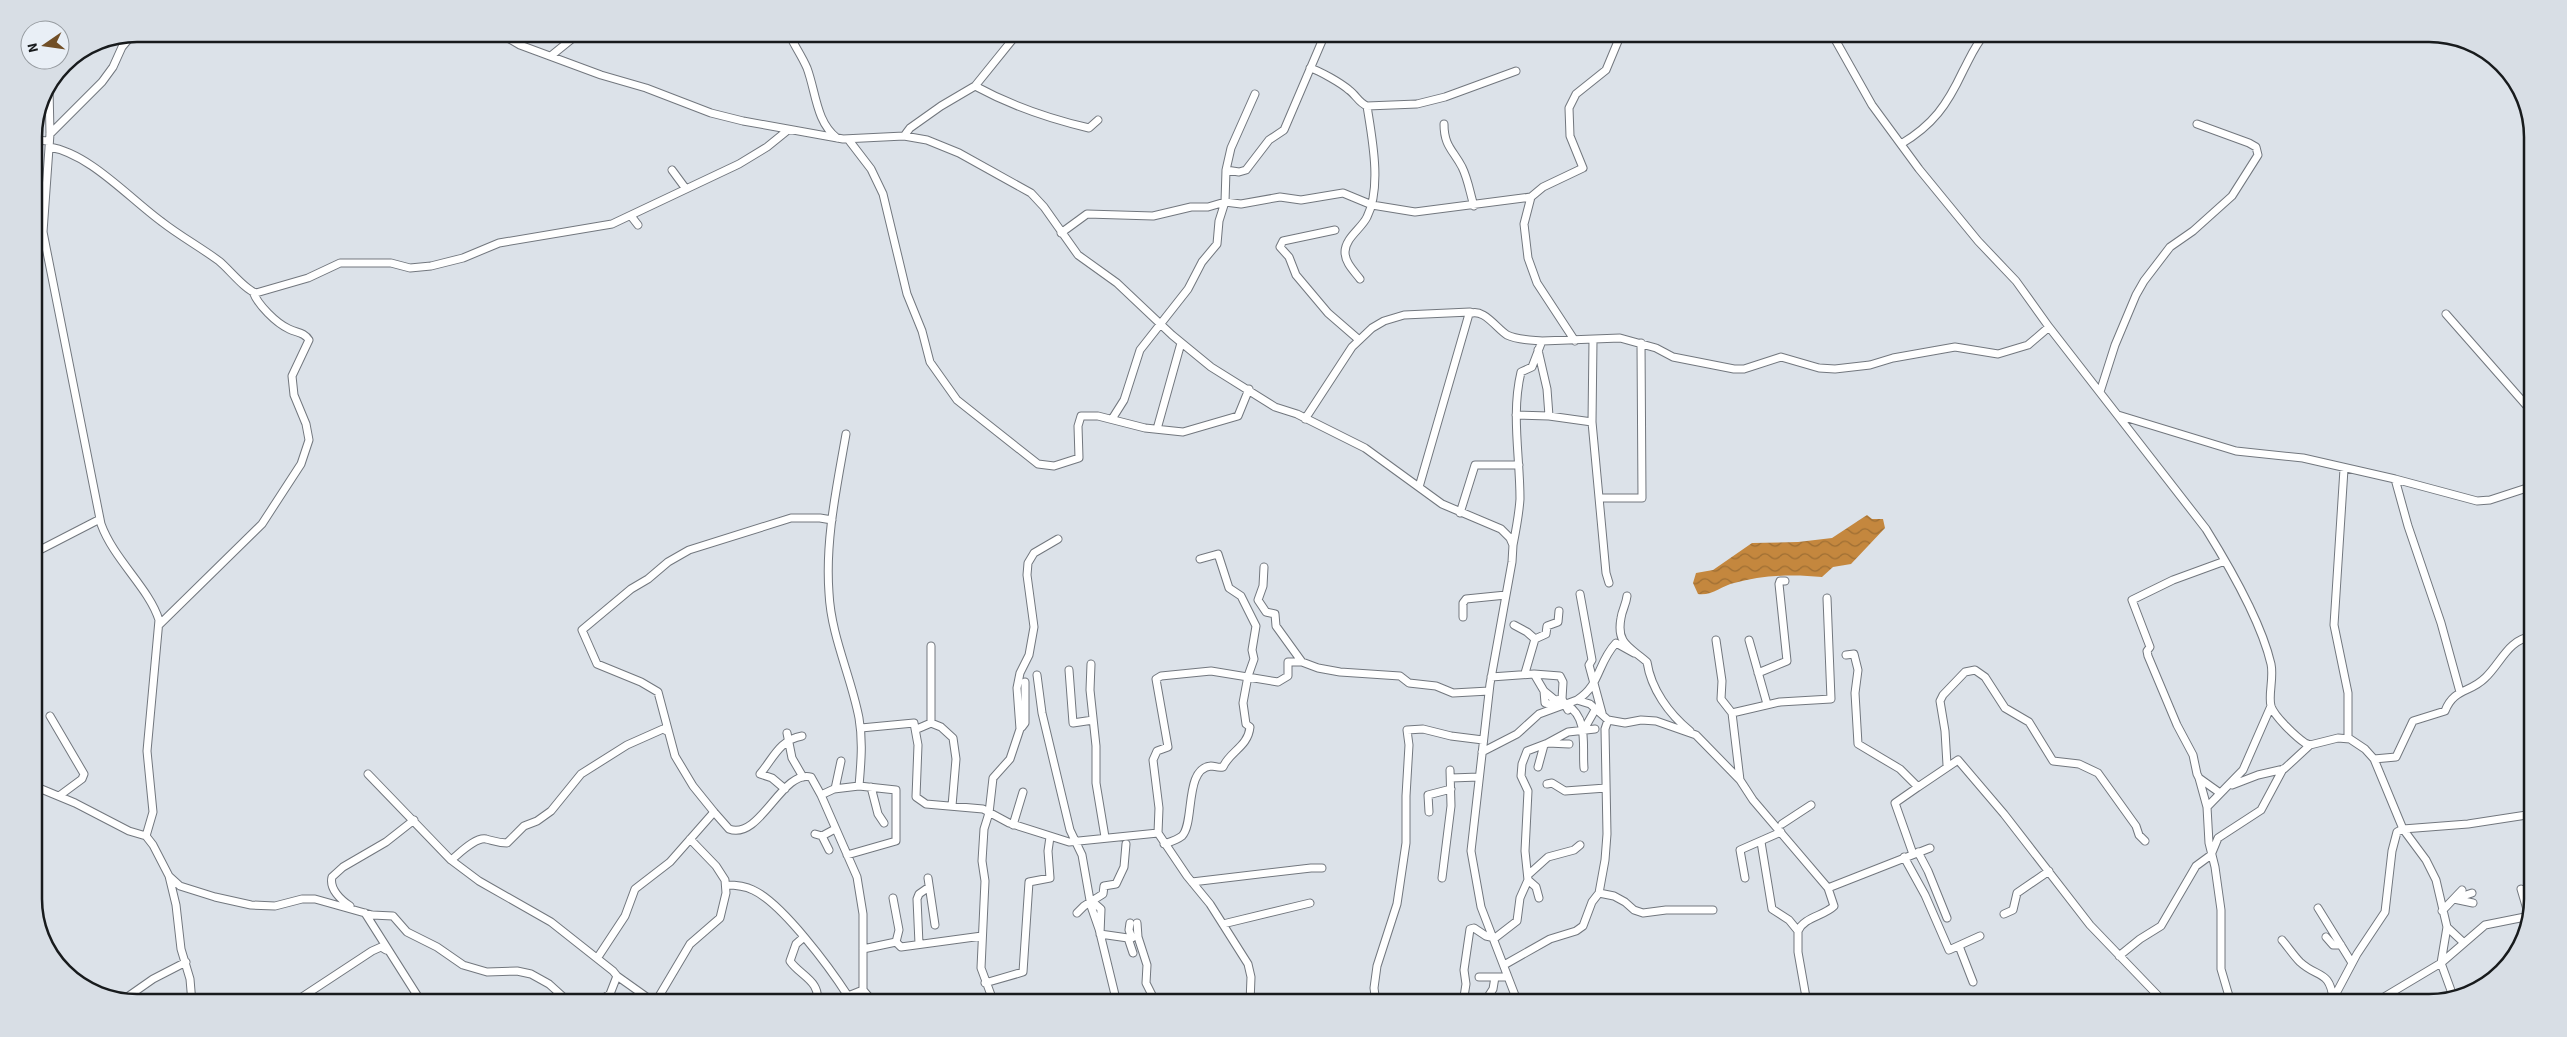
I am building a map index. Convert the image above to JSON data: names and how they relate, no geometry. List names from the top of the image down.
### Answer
{
  "north": "left"
}
